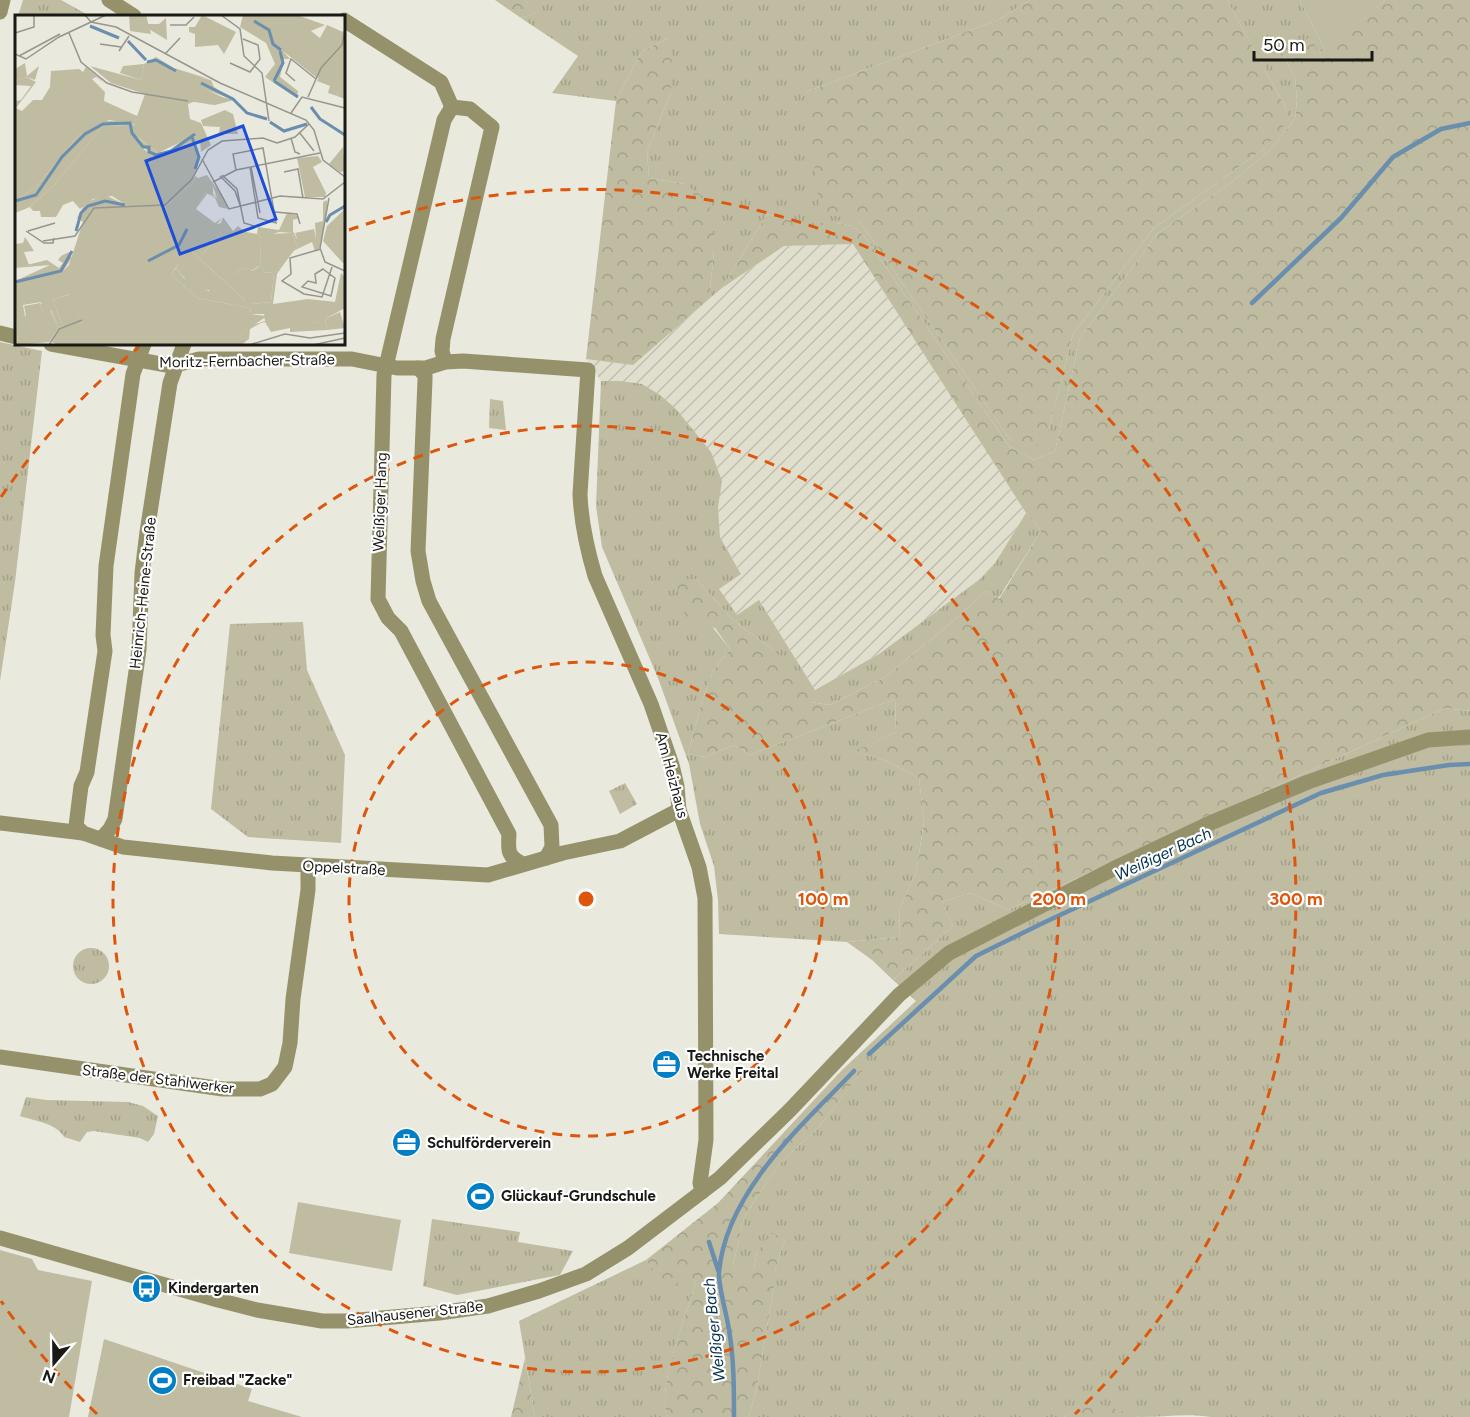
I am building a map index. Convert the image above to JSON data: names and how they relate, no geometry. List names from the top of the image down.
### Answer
{
  "streets": {
    "street": [
      "Moritz-Fernbacher-Straße",
      "Weißiger Hang",
      "Heinrich-Heine-Straße",
      "Am Heizhaus",
      "Oppelstraße",
      "Straße der Stahlwerker",
      "Saalhausener Straße"
    ]
  },
  "crossings": [
    ["Moritz-Fernbacher-Straße", "Weißiger Hang"],
    ["Moritz-Fernbacher-Straße", "Heinrich-Heine-Straße"],
    ["Moritz-Fernbacher-Straße", "Am Heizhaus"],
    ["Weißiger Hang", "Oppelstraße"],
    ["Heinrich-Heine-Straße", "Oppelstraße"],
    ["Am Heizhaus", "Oppelstraße"],
    ["Am Heizhaus", "Saalhausener Straße"],
    ["Oppelstraße", "Straße der Stahlwerker"]
  ],
  "water": ["Weißiger Bach"],
  "places": {
    "office": ["Technische Werke Freital", "Schulförderverein"],
    "sports": ["Glückauf-Grundschule", "Freibad \"Zacke\""],
    "bus stop": ["Kindergarten"]
  },
  "scale_bar": "50 m",
  "north": "bottom",
  "rings": ["100 m", "200 m", "300 m"]
}
